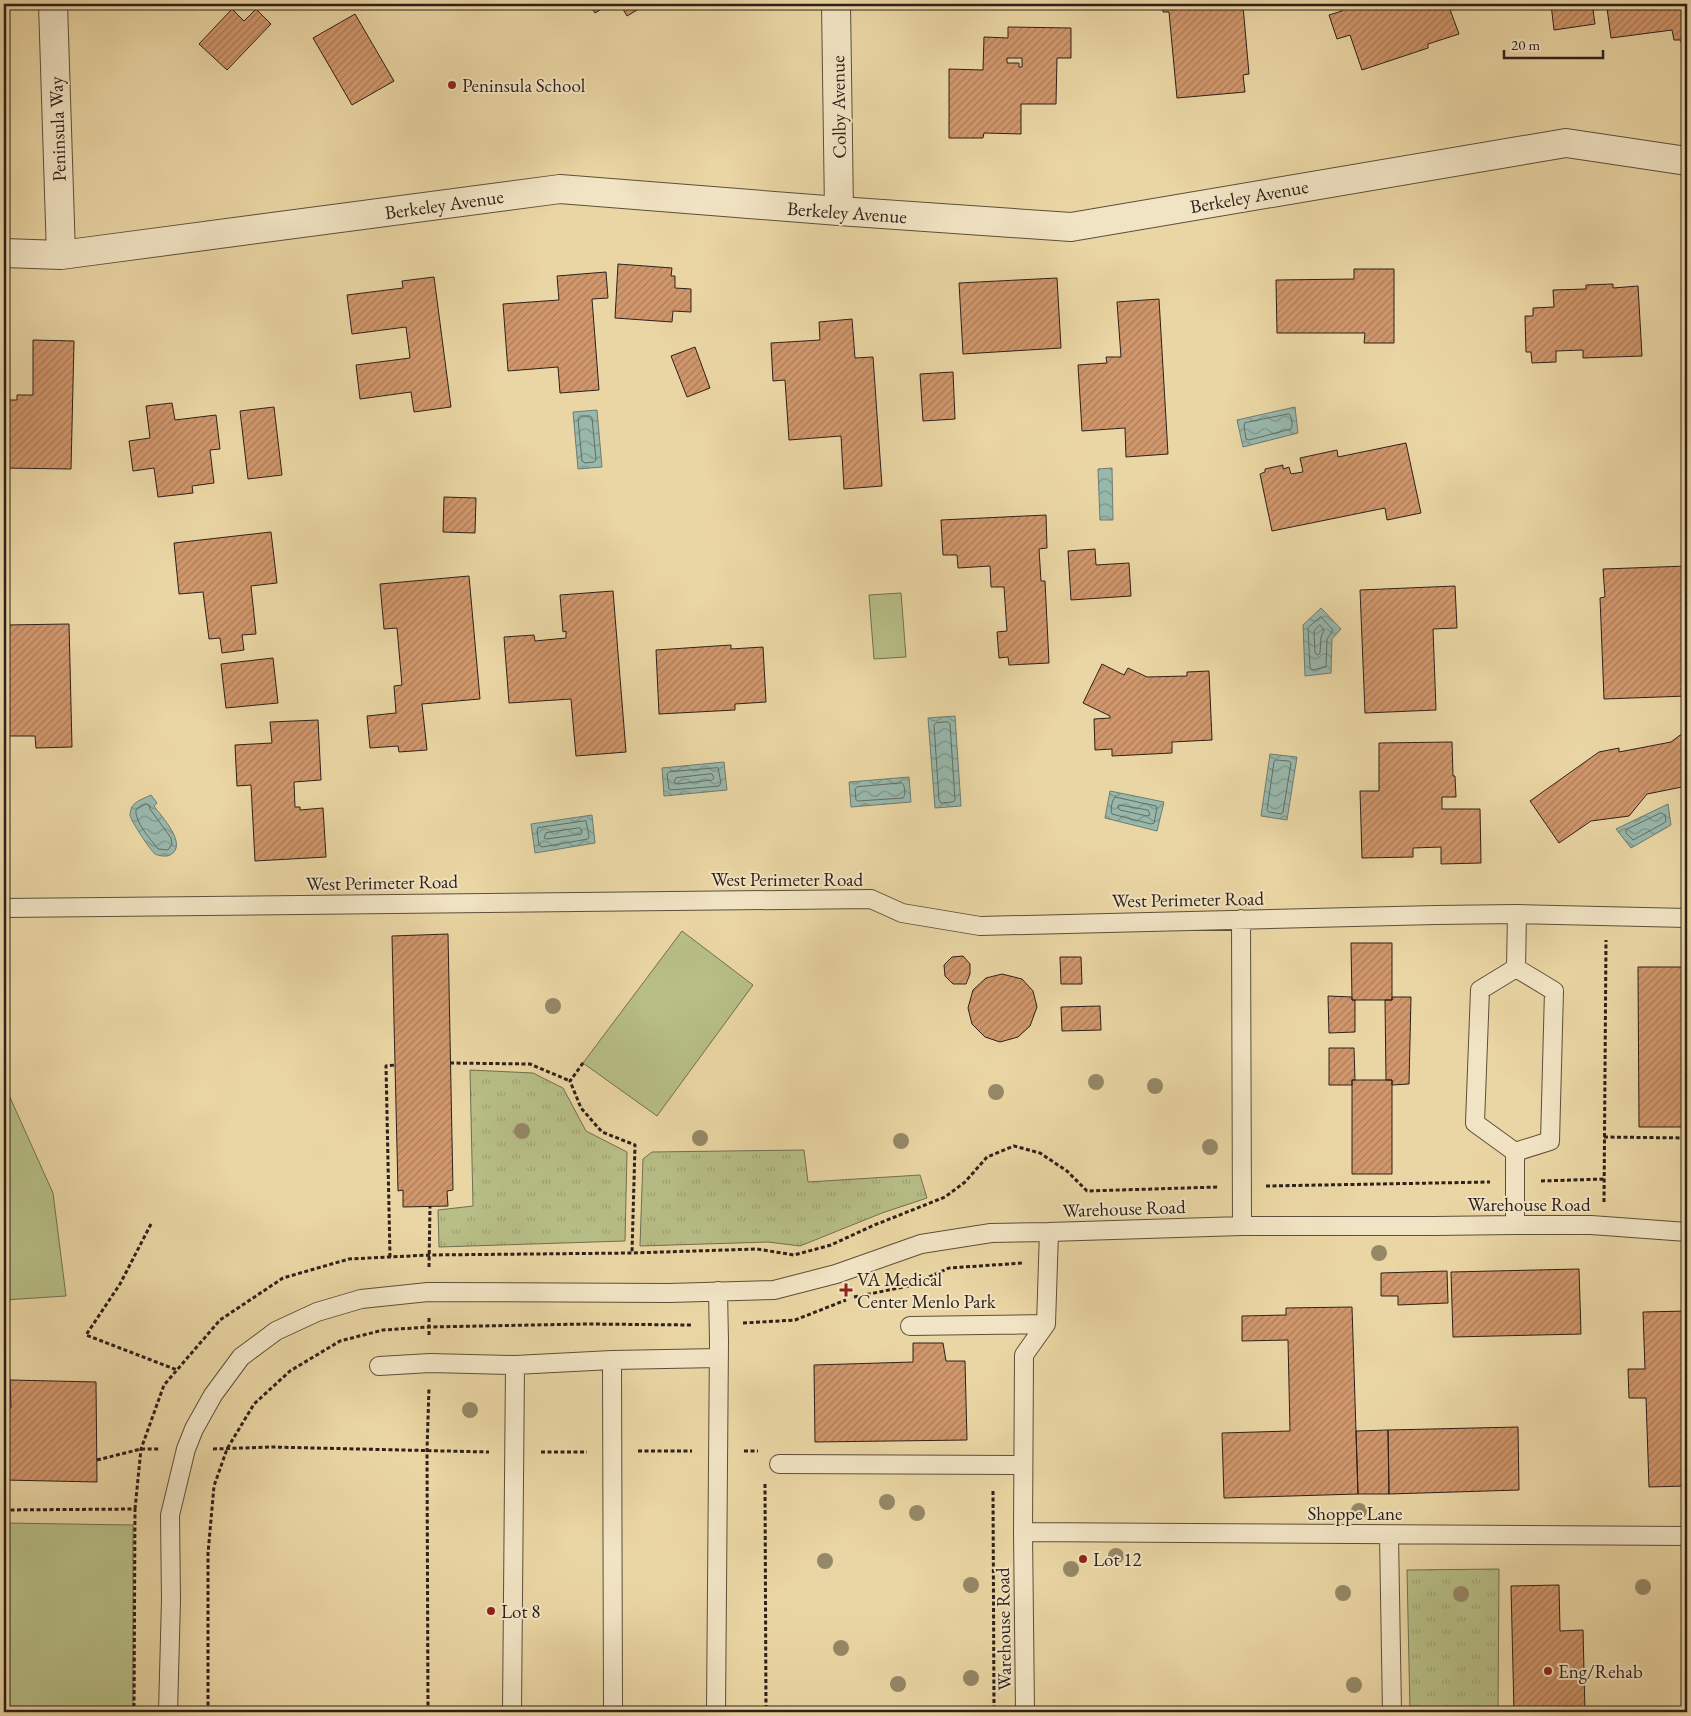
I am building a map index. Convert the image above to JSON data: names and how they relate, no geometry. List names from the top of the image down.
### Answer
{
  "streets": {
    "street": ["Colby Avenue", "Peninsula Way", "Berkeley Avenue"],
    "lane": ["West Perimeter Road", "Warehouse Road", "Shoppe Lane"]
  },
  "crossings": [
    ["Colby Avenue", "Berkeley Avenue"],
    ["Peninsula Way", "Berkeley Avenue"],
    ["Warehouse Road", "Shoppe Lane"]
  ],
  "places": {
    "other": [
      "Peninsula School",
      "Lot 12",
      "Lot 8",
      "Eng/Rehab"
    ],
    "health": ["VA Medical Center Menlo Park"]
  },
  "scale_bar": "20 m"
}
